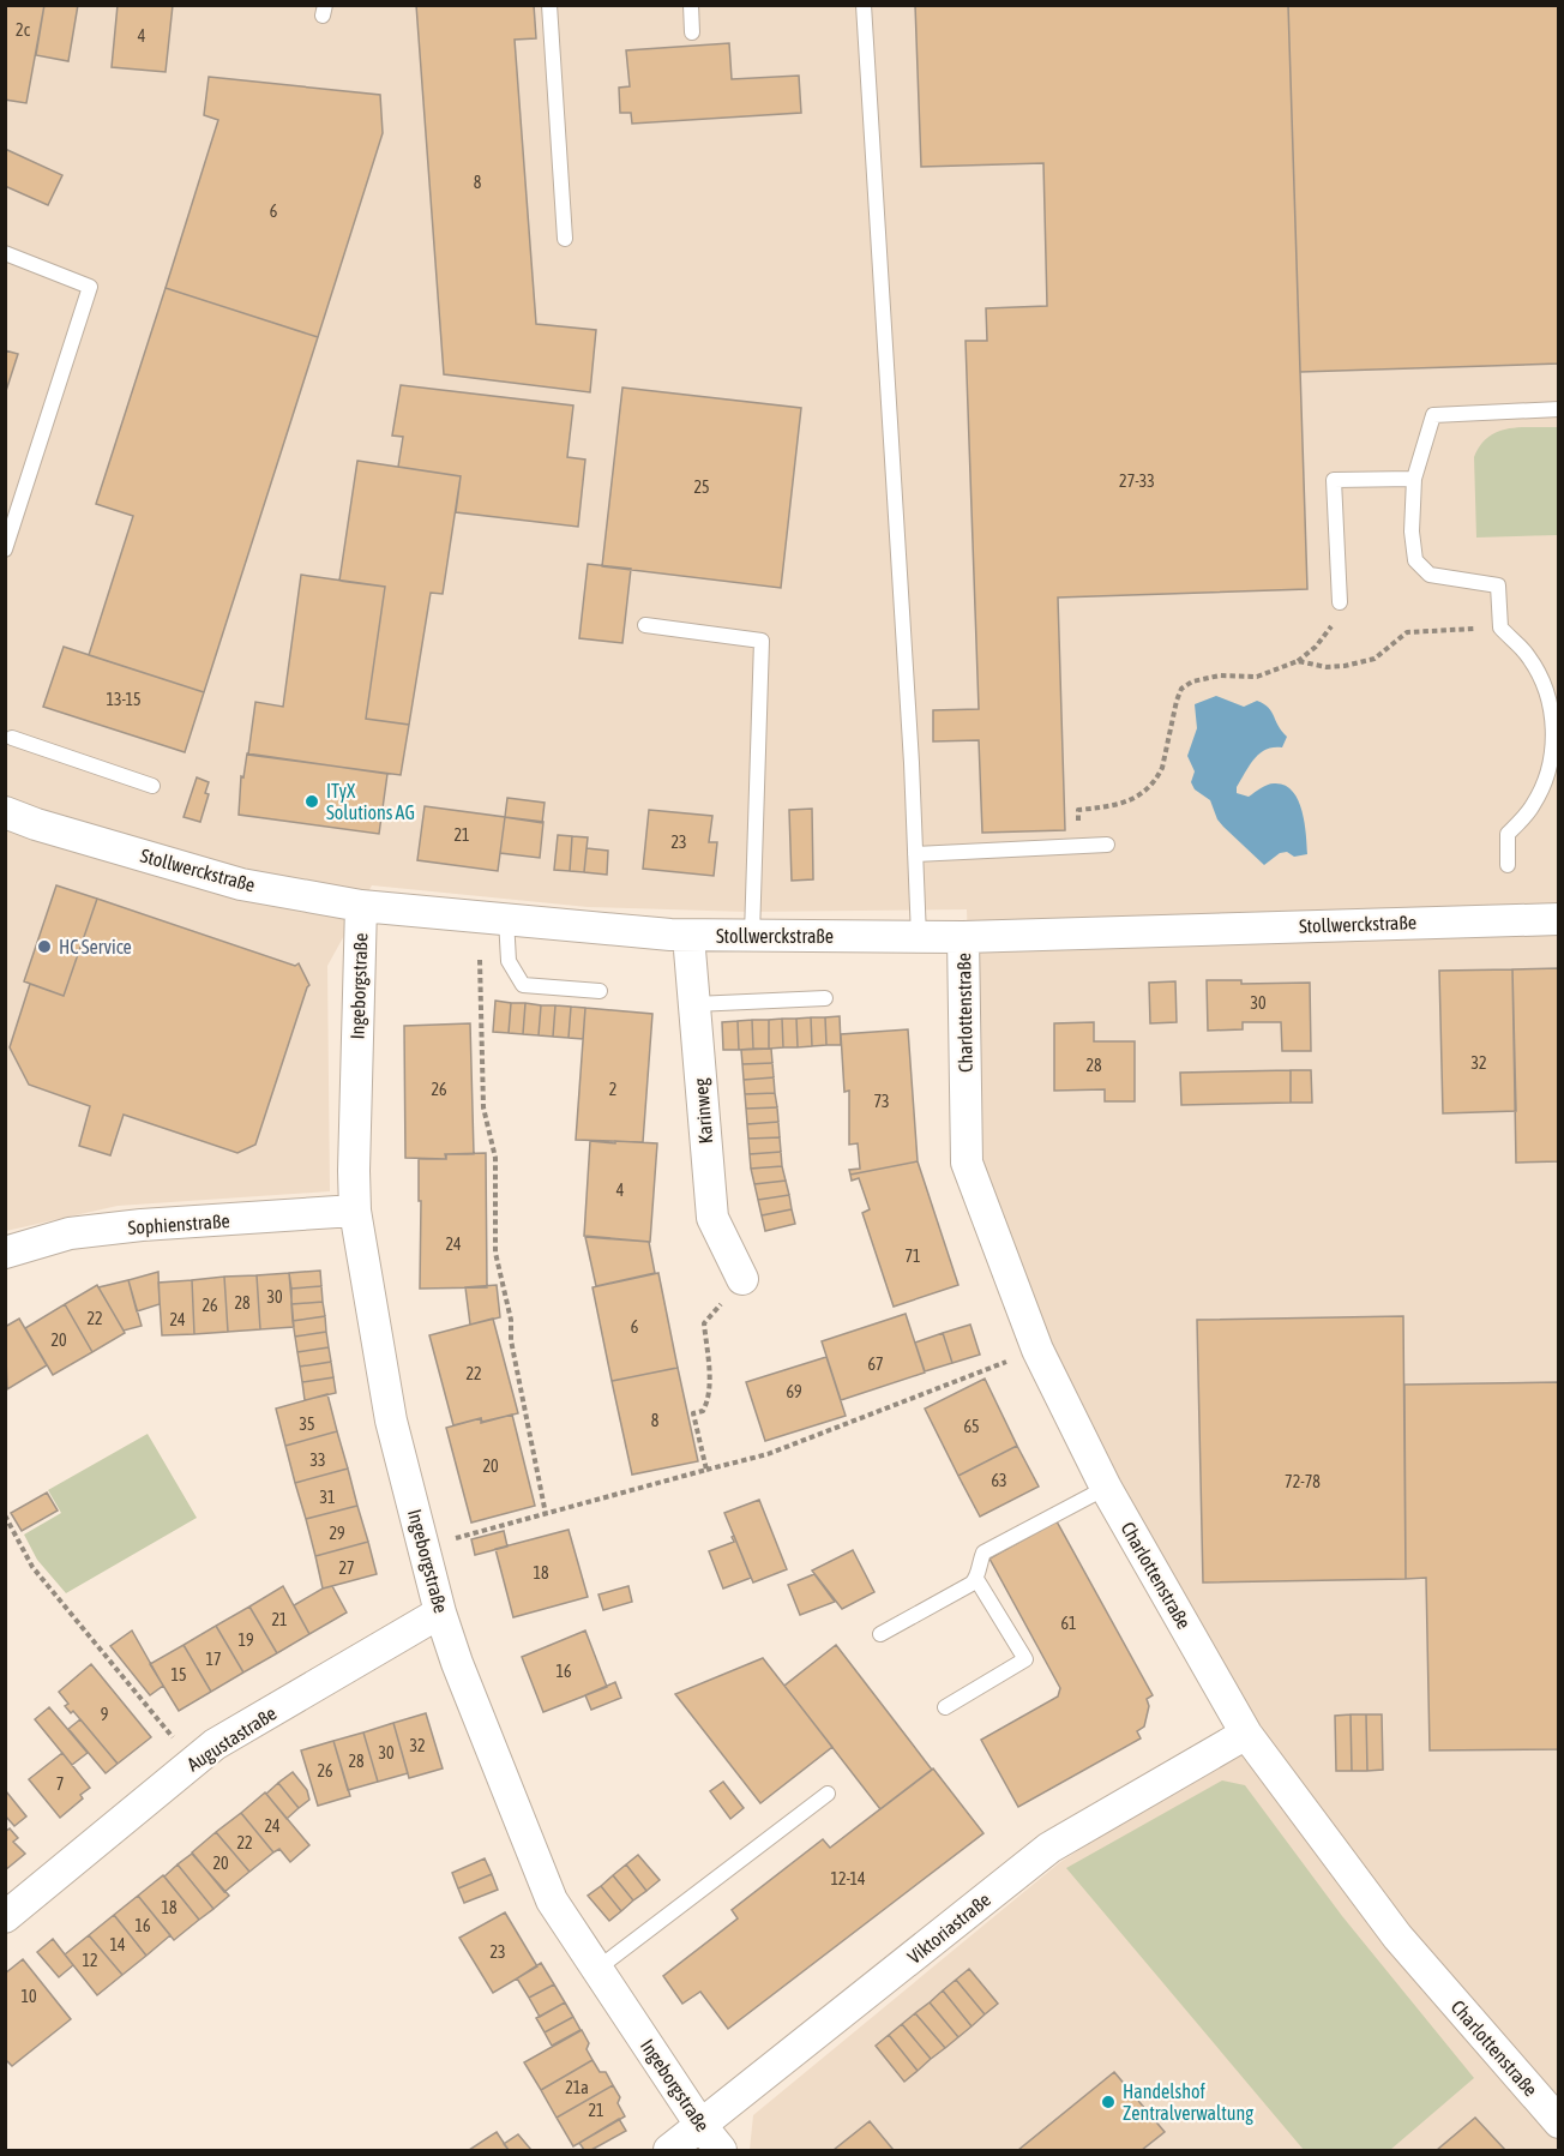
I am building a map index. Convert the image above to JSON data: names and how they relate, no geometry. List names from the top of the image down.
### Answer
{
  "streets": {
    "street": [
      "Stollwerckstraße",
      "Ingeborgstraße",
      "Charlottenstraße",
      "Karinweg",
      "Sophienstraße",
      "Augustastraße",
      "Viktoriastraße"
    ]
  },
  "crossings": [
    ["Stollwerckstraße", "Ingeborgstraße"],
    ["Stollwerckstraße", "Charlottenstraße"],
    ["Stollwerckstraße", "Karinweg"],
    ["Ingeborgstraße", "Sophienstraße"],
    ["Ingeborgstraße", "Augustastraße"],
    ["Ingeborgstraße", "Viktoriastraße"],
    ["Charlottenstraße", "Viktoriastraße"]
  ],
  "places": ["ITyX Solutions AG", "HC Service", "Handelshof Zentralverwaltung"],
  "house_numbers": [
    "2c",
    "4",
    "8",
    "6",
    "27-33",
    "25",
    "13-15",
    "21",
    "23",
    "30",
    "32",
    "28",
    "26",
    "2",
    "73",
    "4",
    "24",
    "71",
    "30",
    "28",
    "26",
    "22",
    "24",
    "6",
    "20",
    "67",
    "22",
    "69",
    "8",
    "35",
    "65",
    "33",
    "20",
    "63",
    "72-78",
    "31",
    "29",
    "27",
    "18",
    "21",
    "61",
    "19",
    "17",
    "16",
    "15",
    "9",
    "32",
    "30",
    "28",
    "26",
    "7",
    "24",
    "22",
    "20",
    "12-14",
    "18",
    "16",
    "14",
    "23",
    "12",
    "10",
    "21a",
    "21"
  ]
}
